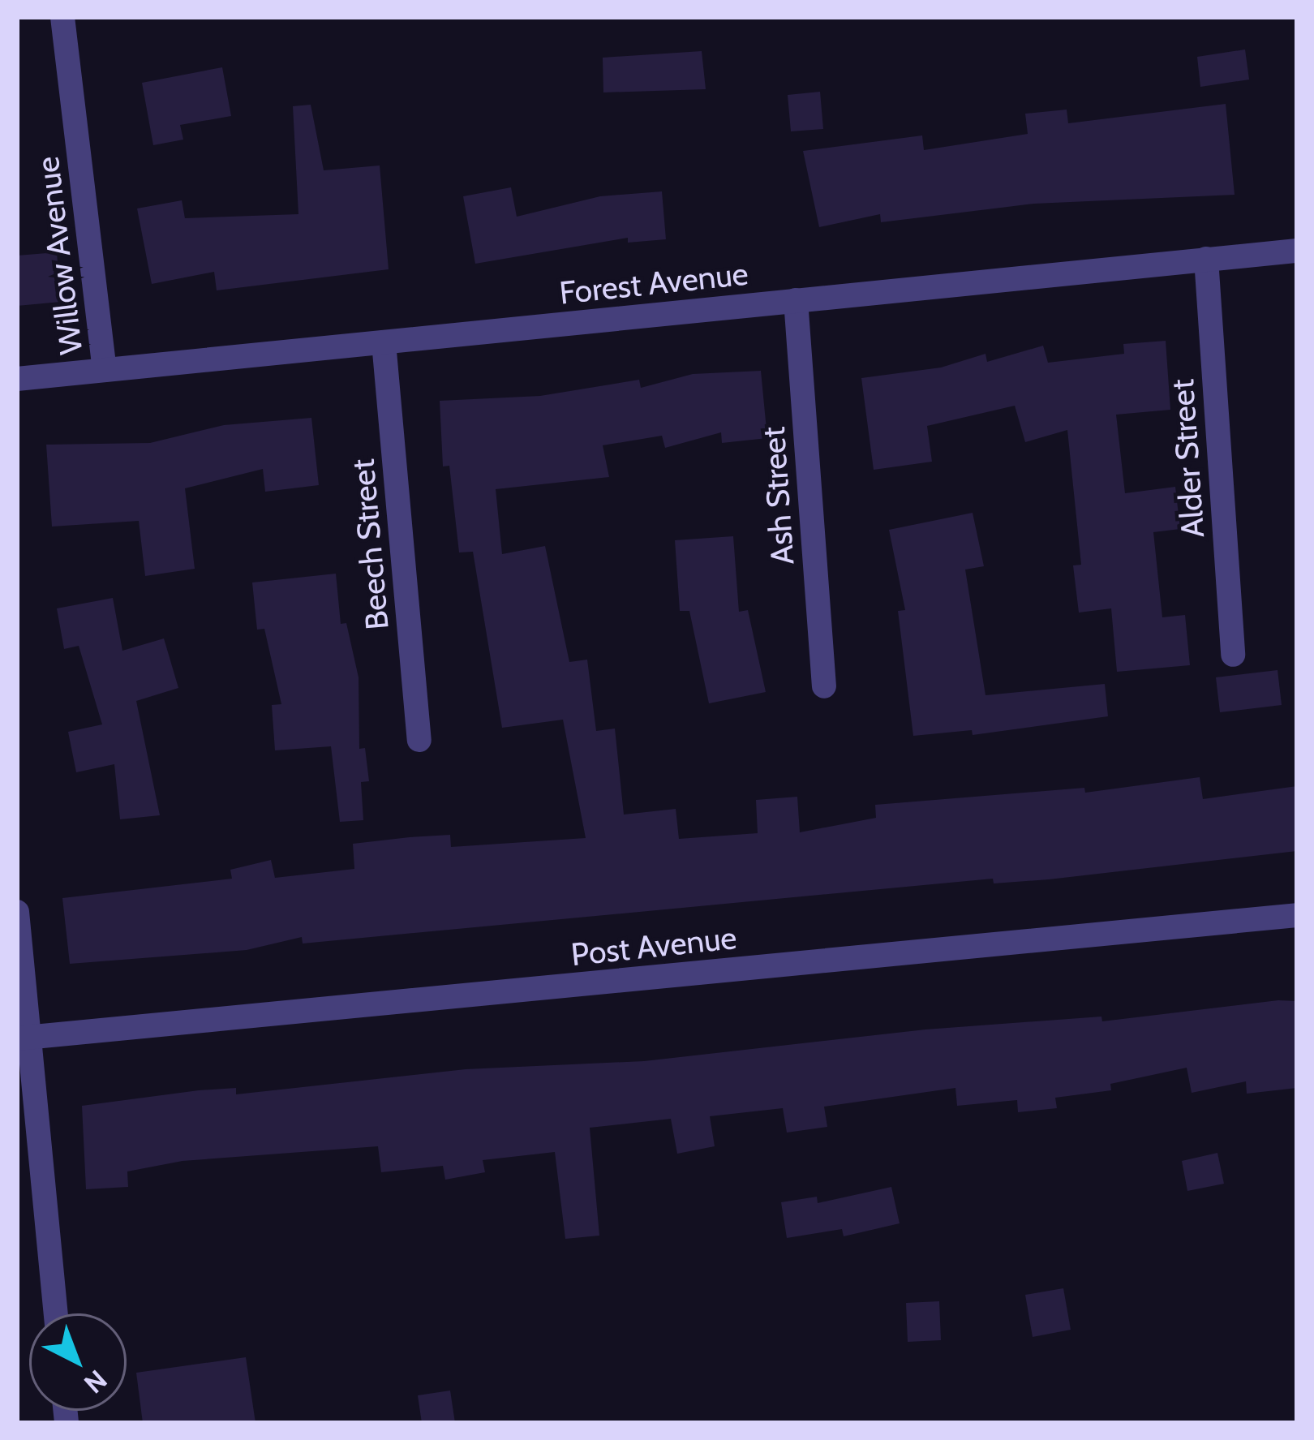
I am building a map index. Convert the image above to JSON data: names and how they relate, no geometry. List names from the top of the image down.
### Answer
{
  "streets": {
    "street": [
      "Willow Avenue",
      "Forest Avenue",
      "Alder Street",
      "Ash Street",
      "Beech Street",
      "Post Avenue"
    ]
  },
  "crossings": [
    ["Willow Avenue", "Forest Avenue"],
    ["Forest Avenue", "Alder Street"],
    ["Forest Avenue", "Ash Street"],
    ["Forest Avenue", "Beech Street"]
  ],
  "north": "bottom right"
}
